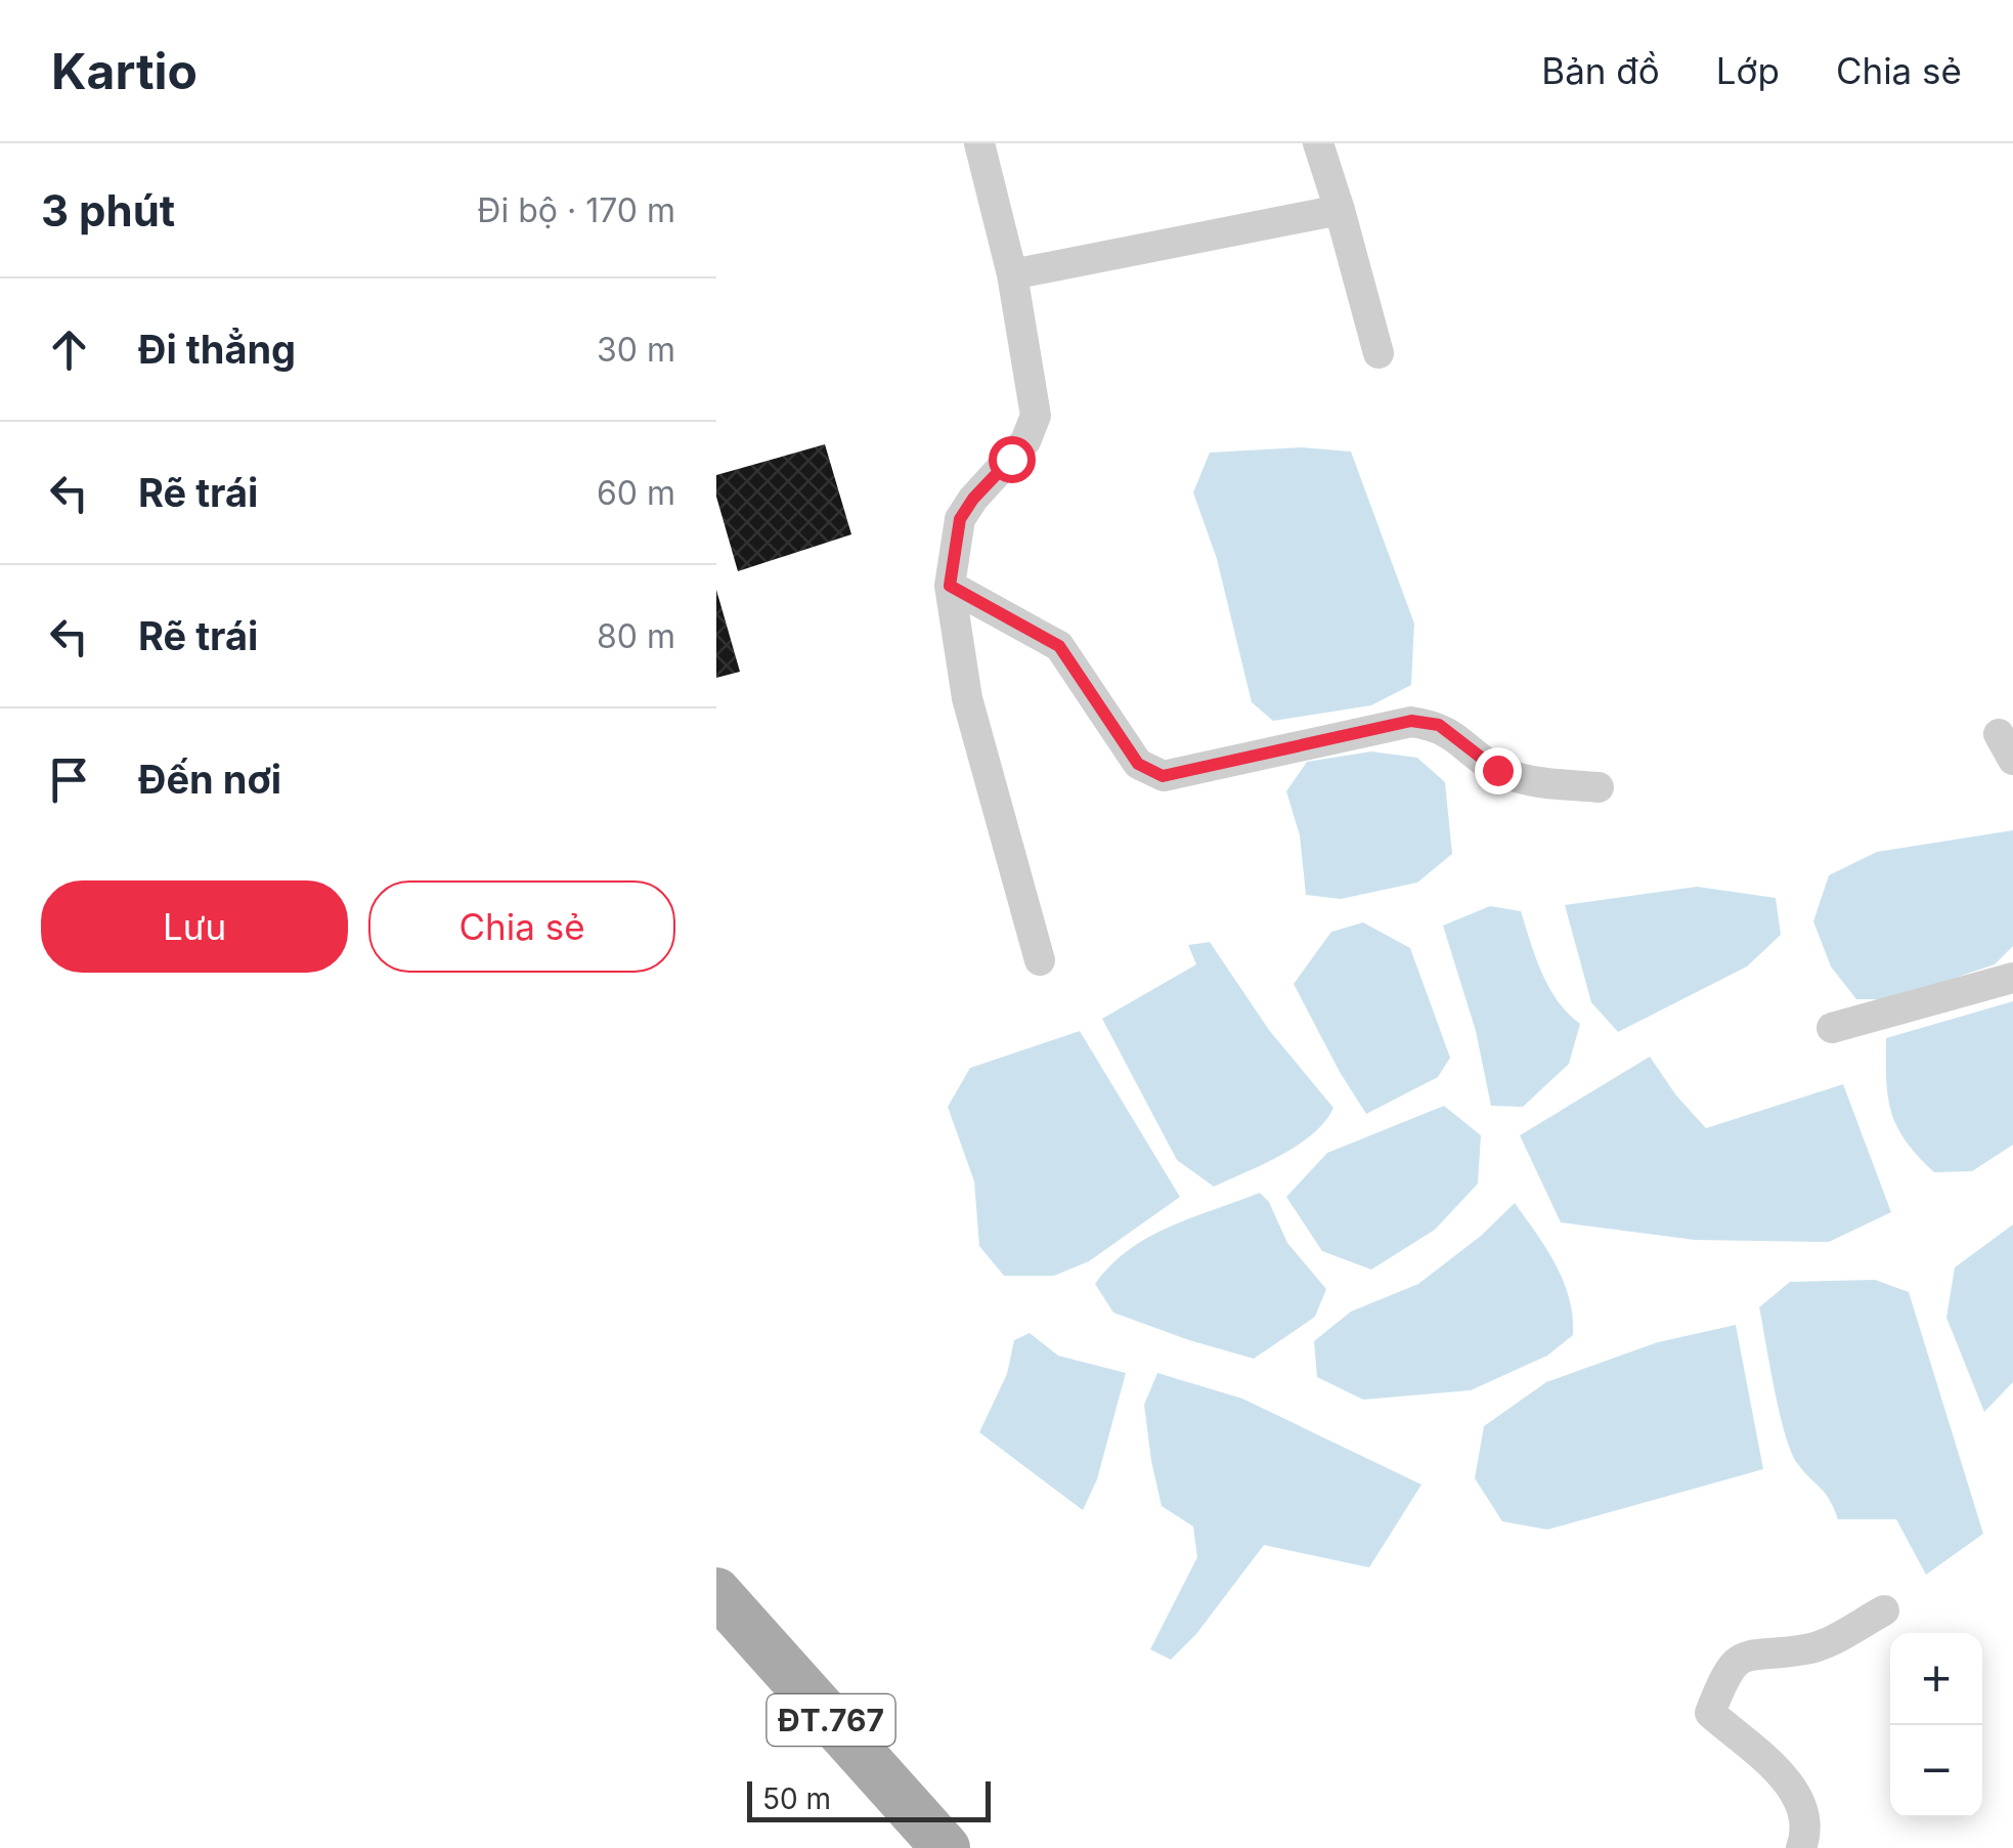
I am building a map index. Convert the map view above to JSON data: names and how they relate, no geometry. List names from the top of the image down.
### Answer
{
  "streets": {
    "main road": ["ĐT.767"]
  },
  "scale_bar": "50 m",
  "page": {
    "header": "Kartio",
    "nav": ["Bản đồ", "Lớp", "Chia sẻ"],
    "heading": ["3 phút", "Đi bộ · 170 m"],
    "list": [
      ["Đi thẳng", "30 m"],
      ["Rẽ trái", "60 m"],
      ["Rẽ trái", "80 m"],
      "Đến nơi"
    ],
    "buttons": ["Lưu", "Chia sẻ"],
    "map_buttons": ["+", "−"],
    "scale": "50 m"
  }
}
